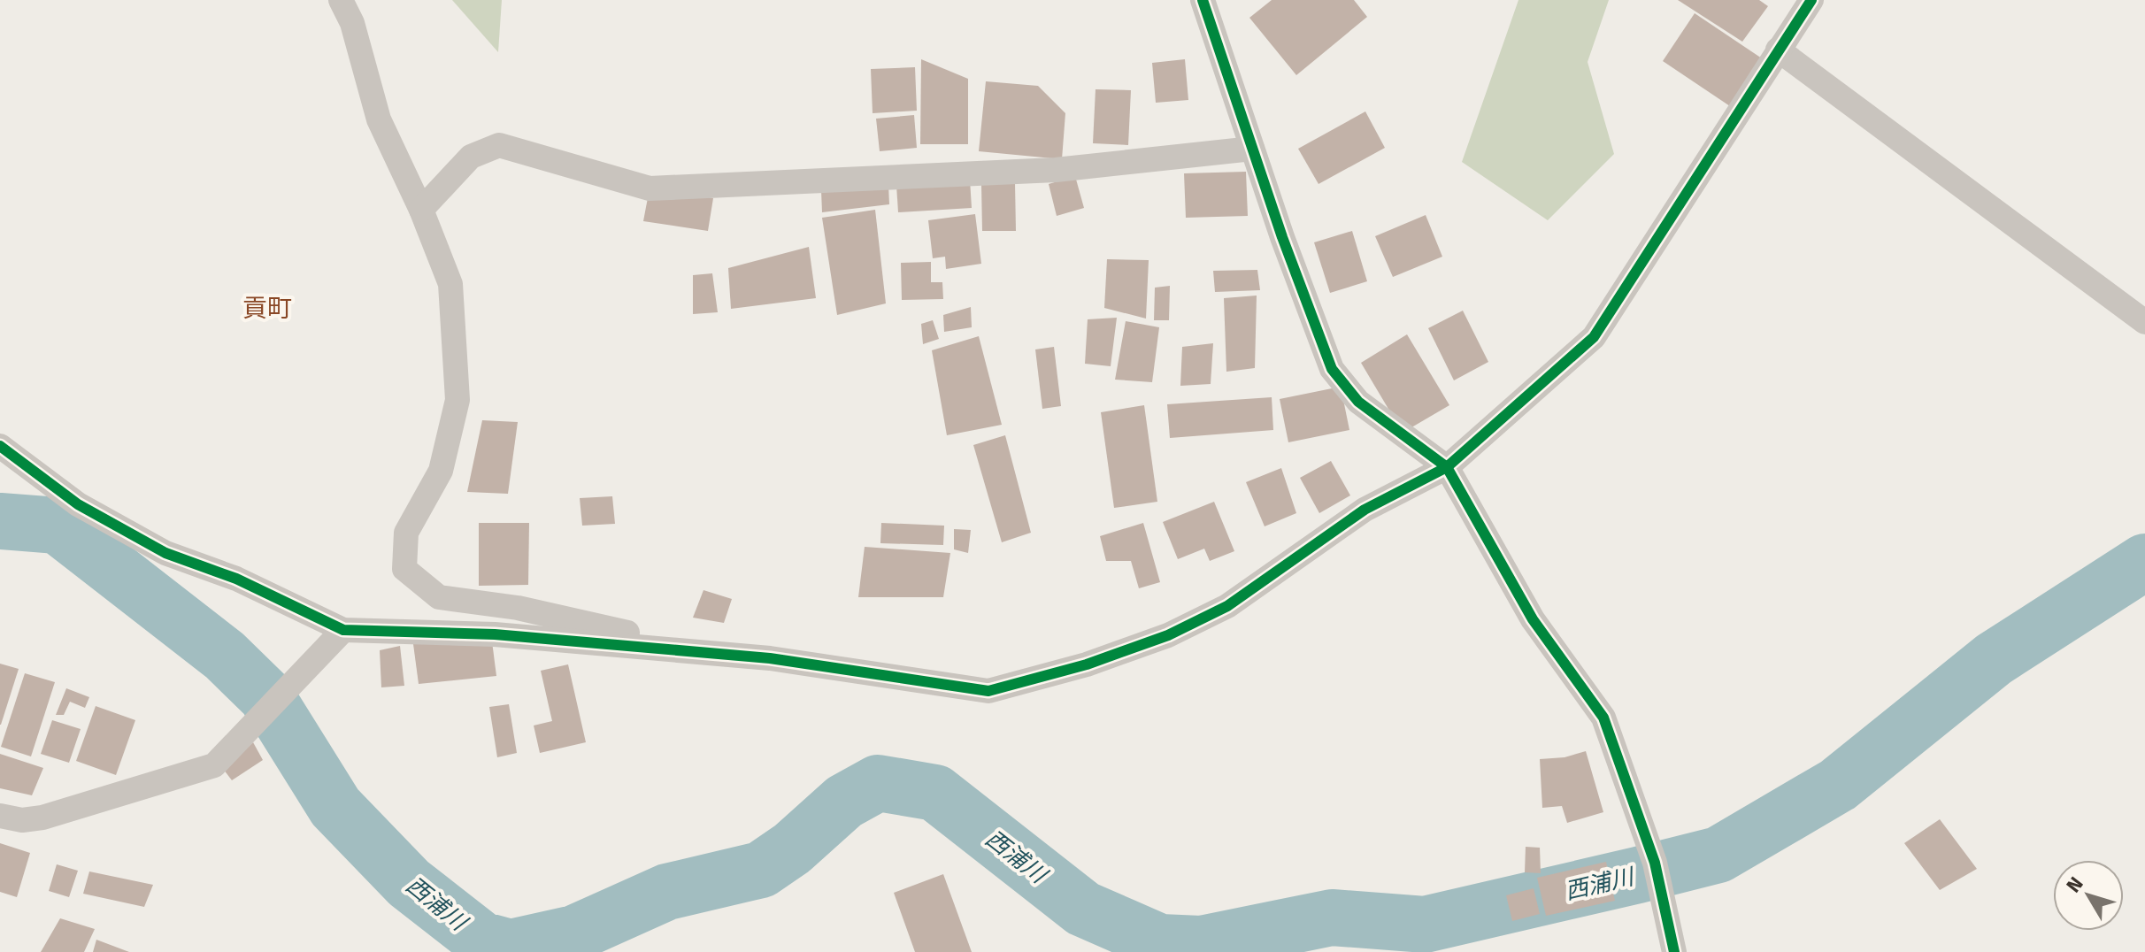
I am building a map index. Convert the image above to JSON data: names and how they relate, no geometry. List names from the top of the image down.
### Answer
{
  "districts": ["貢町"],
  "water": ["西浦川"],
  "north": "top left"
}
